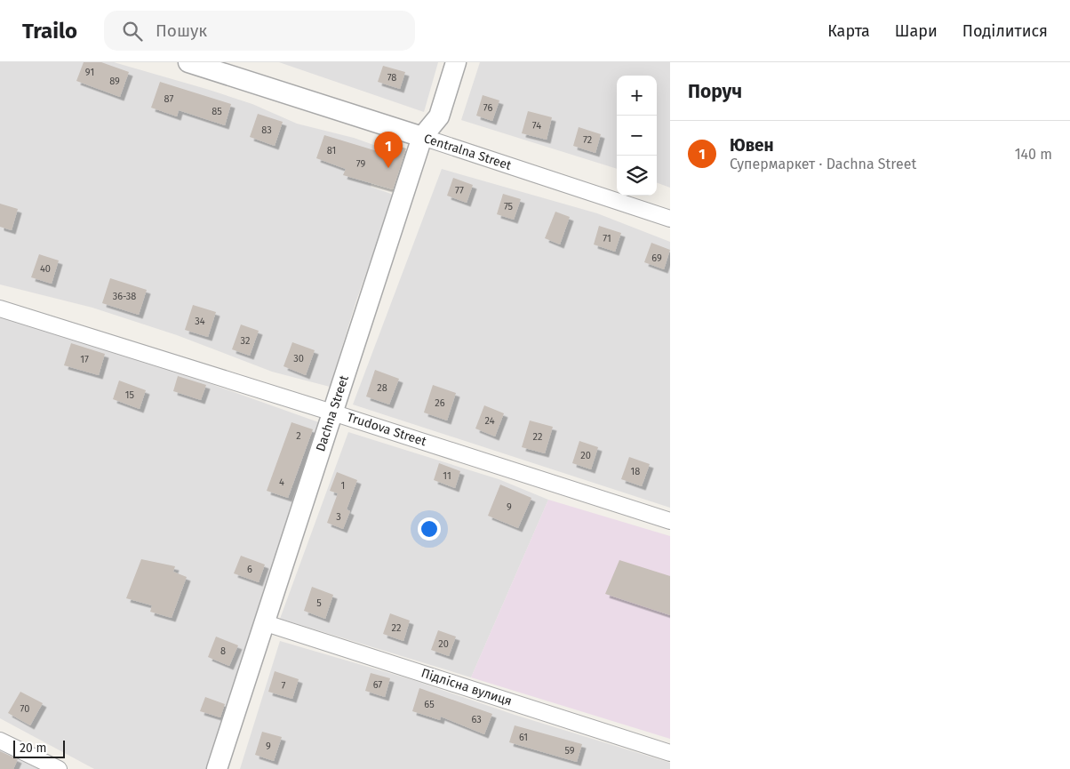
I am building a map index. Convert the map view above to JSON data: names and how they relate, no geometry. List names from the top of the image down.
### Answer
{
  "streets": {
    "street": [
      "Centralna Street",
      "Dachna Street",
      "Trudova Street",
      "Підлісна вулиця"
    ]
  },
  "crossings": [
    ["Centralna Street", "Dachna Street"],
    ["Dachna Street", "Trudova Street"],
    ["Dachna Street", "Підлісна вулиця"]
  ],
  "house_numbers": [
    "91",
    "78",
    "89",
    "87",
    "76",
    "85",
    "74",
    "83",
    "72",
    "81",
    "79",
    "77",
    "75",
    "71",
    "69",
    "40",
    "36-38",
    "34",
    "32",
    "30",
    "17",
    "28",
    "15",
    "26",
    "24",
    "2",
    "22",
    "20",
    "18",
    "11",
    "4",
    "1",
    "9",
    "3",
    "6",
    "5",
    "22",
    "20",
    "8",
    "67",
    "7",
    "65",
    "70",
    "63",
    "61",
    "9",
    "59"
  ],
  "scale_bar": "20 m",
  "page": {
    "header": "Trailo",
    "search": "Пошук",
    "nav": ["Карта", "Шари", "Поділитися"],
    "heading": "Поруч",
    "map_buttons": ["+", "−"],
    "list": [
      {
        "mark": "1",
        "name": "Ювен",
        "note": "Супермаркет · Dachna Street",
        "value": "140 m"
      }
    ],
    "pins": "1",
    "scale": "20 m"
  }
}
